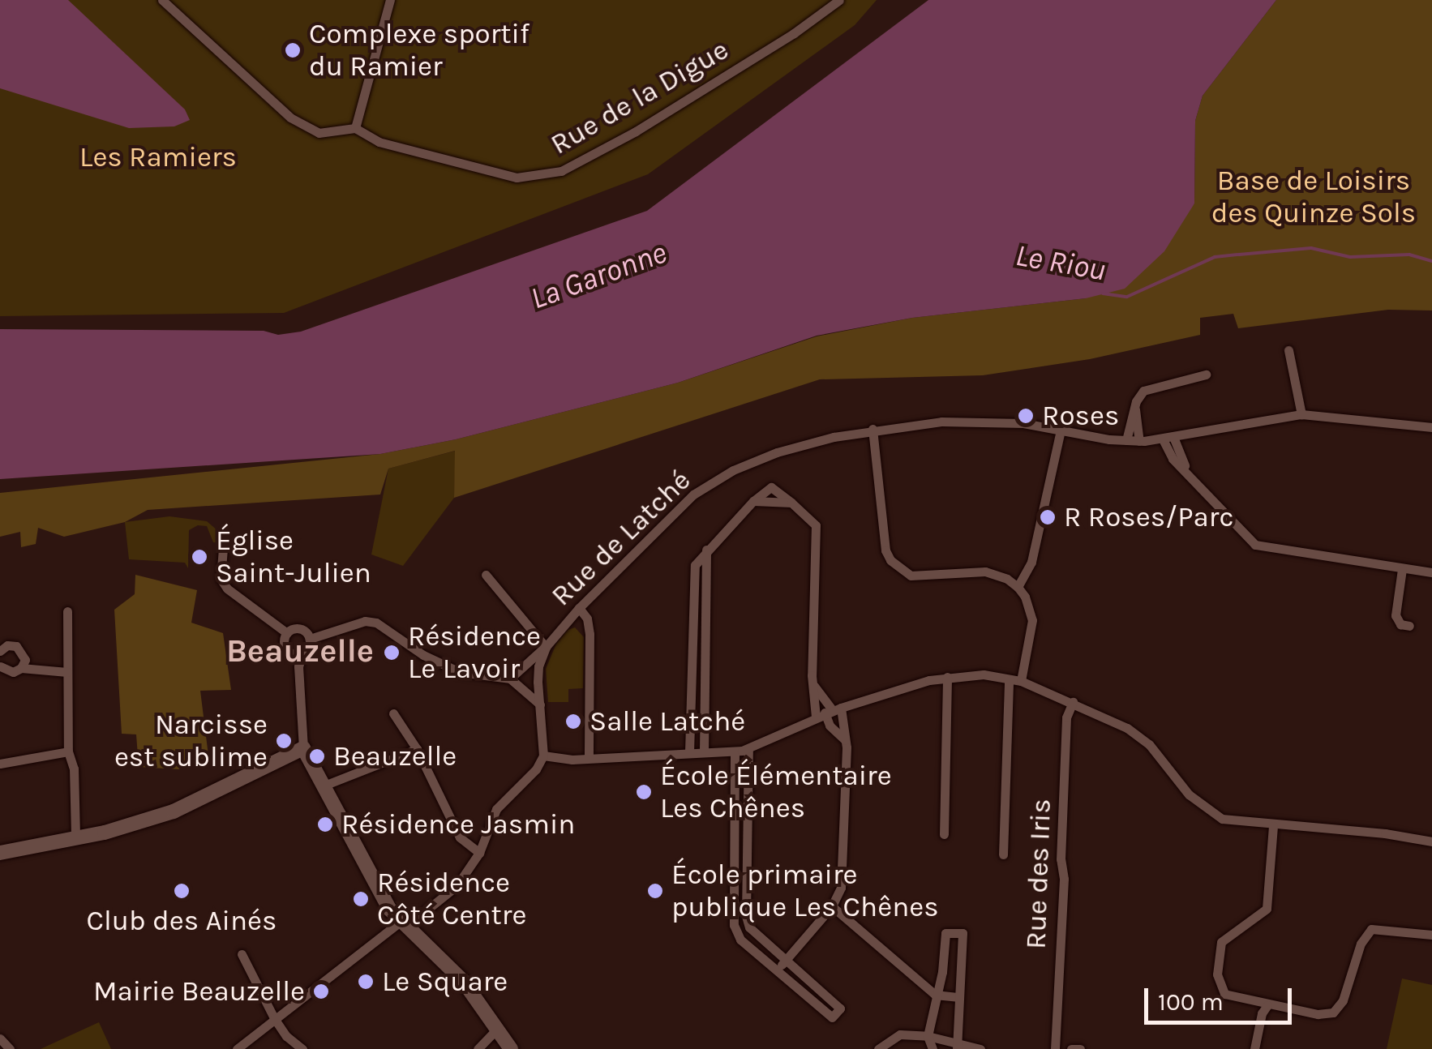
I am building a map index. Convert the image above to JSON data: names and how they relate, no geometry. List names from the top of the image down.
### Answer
{
  "streets": {
    "street": ["Rue de la Digue", "Rue de Latché", "Rue des Iris"]
  },
  "districts": ["Beauzelle"],
  "water": ["Le Riou", "La Garonne"],
  "parks": ["Les Ramiers", "Base de Loisirs des Quinze Sols"],
  "places": [
    "Complexe sportif du Ramier",
    "Roses",
    "R Roses/Parc",
    "Église Saint-Julien",
    "Résidence Le Lavoir",
    "Salle Latché",
    "Narcisse est sublime",
    "Beauzelle",
    "École Élémentaire Les Chênes",
    "Résidence Jasmin",
    "Club des Ainés",
    "École primaire publique Les Chênes",
    "Résidence Côté Centre",
    "Le Square",
    "Mairie Beauzelle"
  ],
  "scale_bar": "100 m"
}
